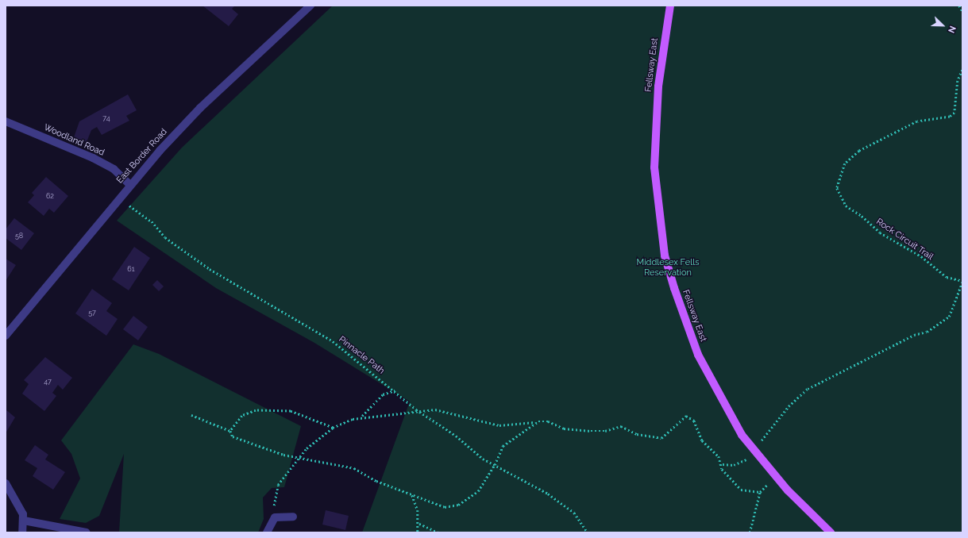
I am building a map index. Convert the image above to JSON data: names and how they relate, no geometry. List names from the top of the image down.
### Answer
{
  "streets": {
    "main road": ["Fellsway East"],
    "street": ["Woodland Road", "East Border Road"],
    "path": ["Rock Circuit Trail", "Pinnacle Path"]
  },
  "crossings": [
    ["Woodland Road", "East Border Road"],
    ["East Border Road", "Pinnacle Path"]
  ],
  "parks": ["Middlesex Fells Reservation"],
  "house_numbers": [
    "74",
    "62",
    "58",
    "61",
    "57",
    "47"
  ],
  "north": "bottom right"
}
